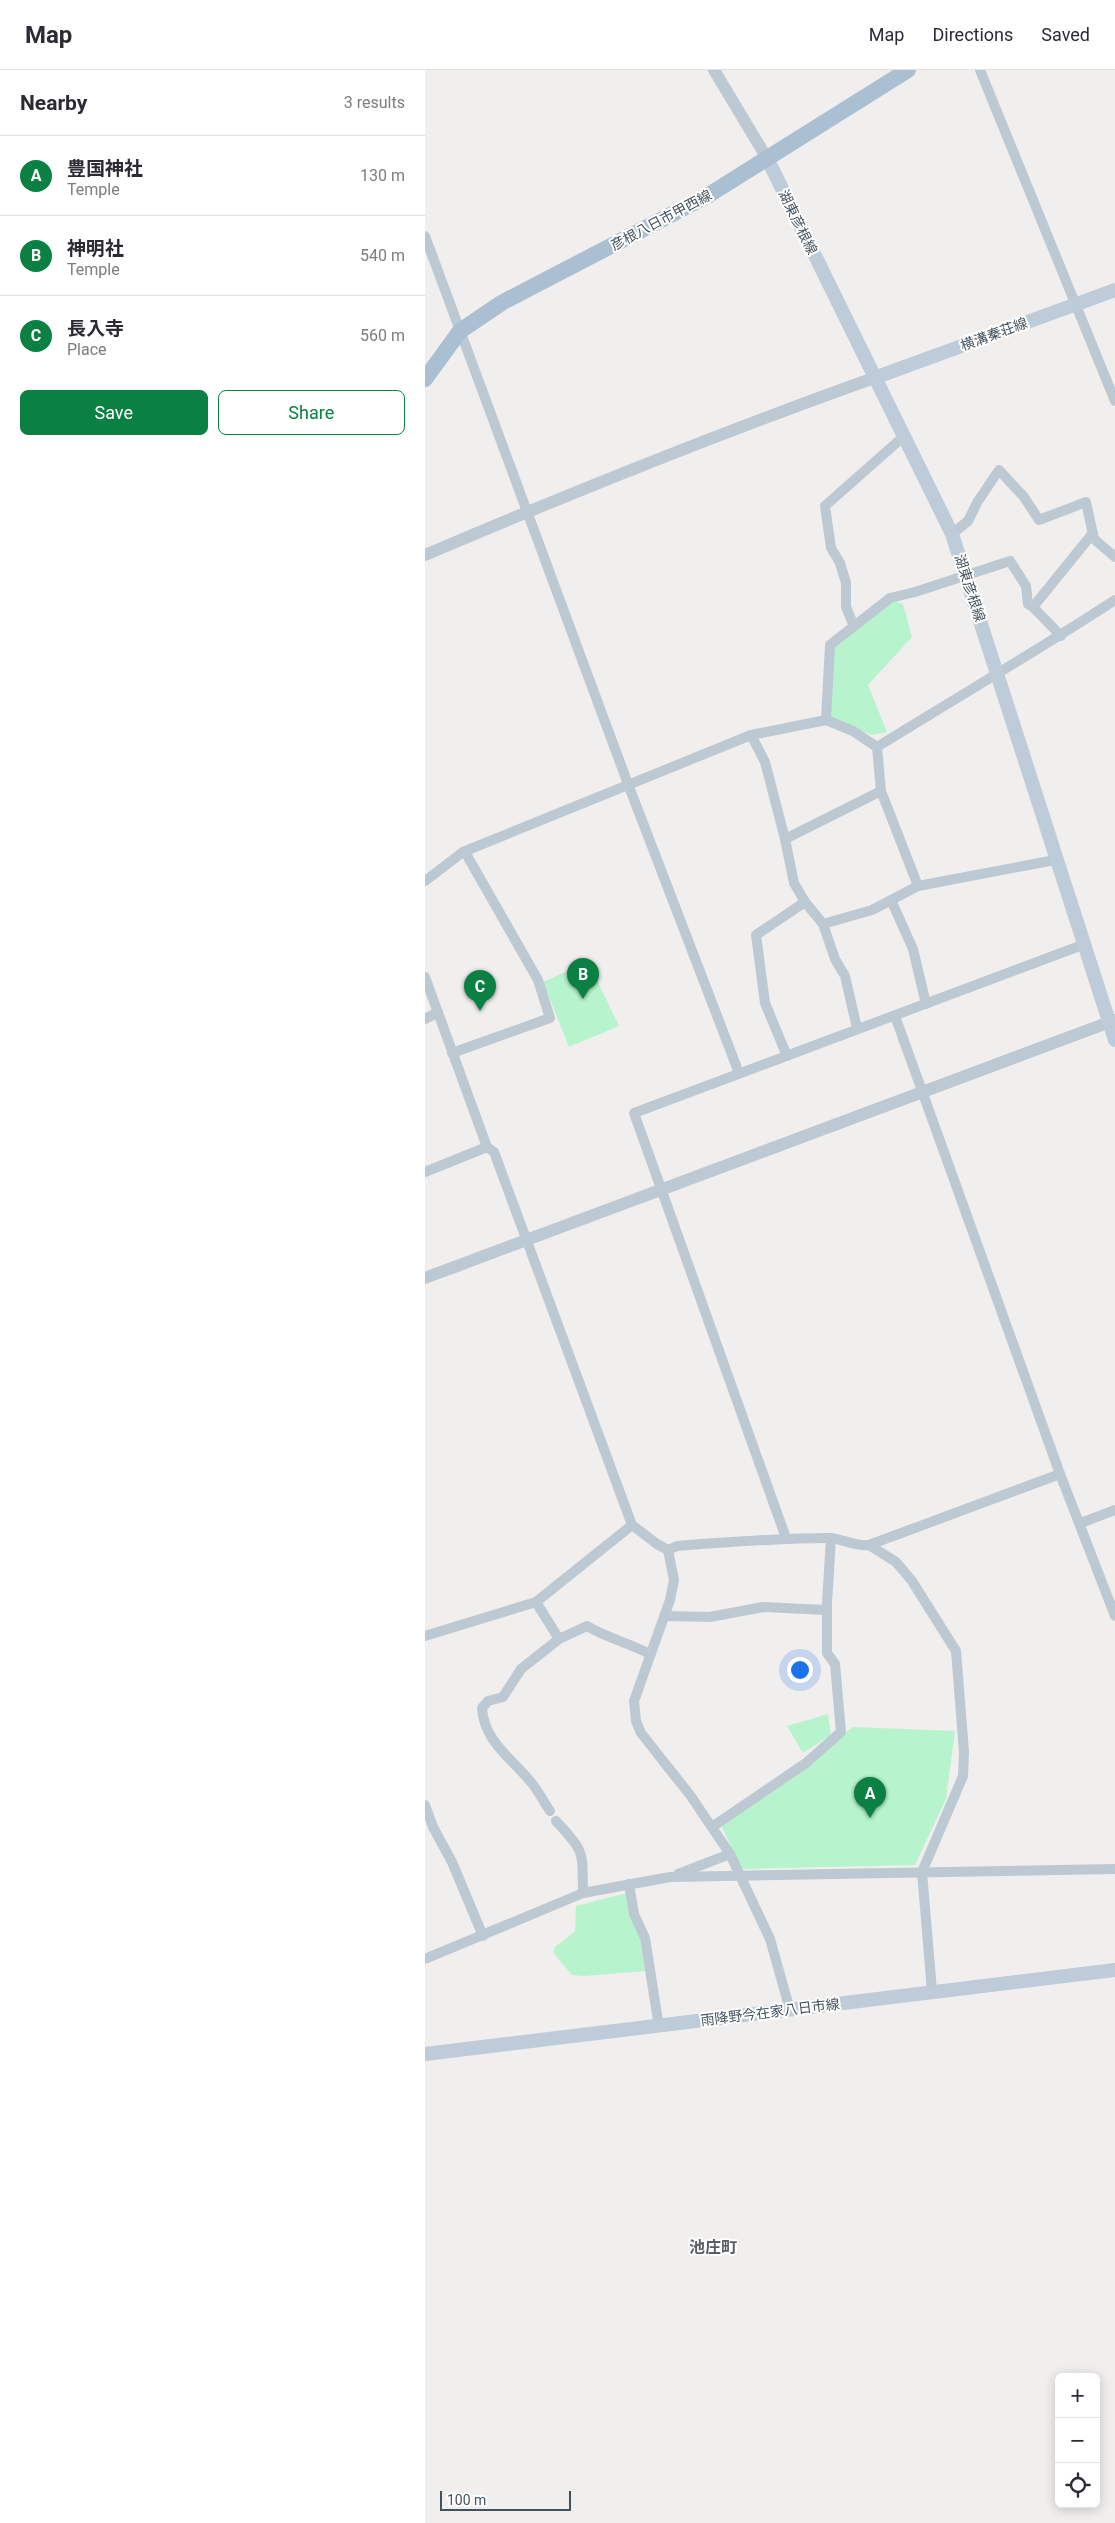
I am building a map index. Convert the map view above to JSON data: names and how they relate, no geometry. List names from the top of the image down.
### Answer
{
  "streets": {
    "main road": [
      "彦根八日市甲西線",
      "湖東彦根線",
      "横溝秦荘線",
      "雨降野今在家八日市線"
    ]
  },
  "crossings": [
    ["彦根八日市甲西線", "湖東彦根線"],
    ["湖東彦根線", "横溝秦荘線"]
  ],
  "districts": ["池庄町"],
  "scale_bar": "100 m",
  "page": {
    "header": "Map",
    "nav": ["Map", "Directions", "Saved"],
    "heading": ["Nearby", "3 results"],
    "list": [
      {
        "mark": "A",
        "name": "豊国神社",
        "note": "Temple",
        "value": "130 m"
      },
      {
        "mark": "B",
        "name": "神明社",
        "note": "Temple",
        "value": "540 m"
      },
      {
        "mark": "C",
        "name": "長入寺",
        "note": "Place",
        "value": "560 m"
      }
    ],
    "buttons": ["Save", "Share"],
    "pins": ["B", "C", "A"],
    "map_buttons": ["+", "−"],
    "scale": "100 m"
  }
}
